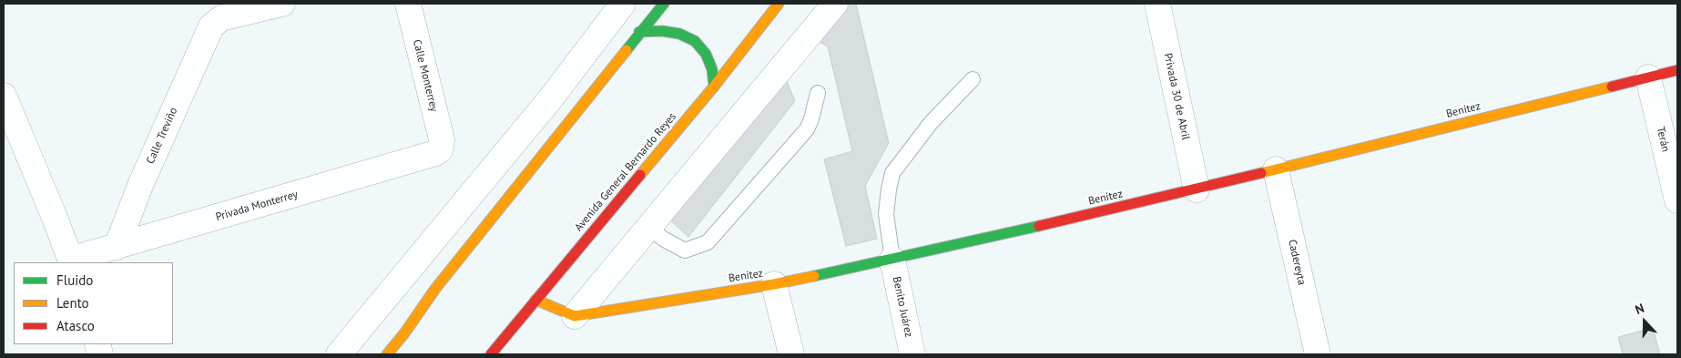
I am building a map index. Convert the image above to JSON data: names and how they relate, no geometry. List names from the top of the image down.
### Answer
{
  "streets": {
    "street": [
      "Calle Monterrey",
      "Privada 30 de Abril",
      "Benítez",
      "Calle Treviño",
      "Terán",
      "Avenida General Bernardo Reyes",
      "Privada Monterrey",
      "Cadereyta",
      "Benito Juárez"
    ]
  },
  "crossings": [
    ["Calle Monterrey", "Privada Monterrey"],
    ["Privada 30 de Abril", "Benítez"],
    ["Benítez", "Terán"],
    ["Benítez", "Cadereyta"],
    ["Benítez", "Benito Juárez"],
    ["Calle Treviño", "Privada Monterrey"]
  ],
  "legend": ["Fluido", "Lento", "Atasco"],
  "north": "top"
}
